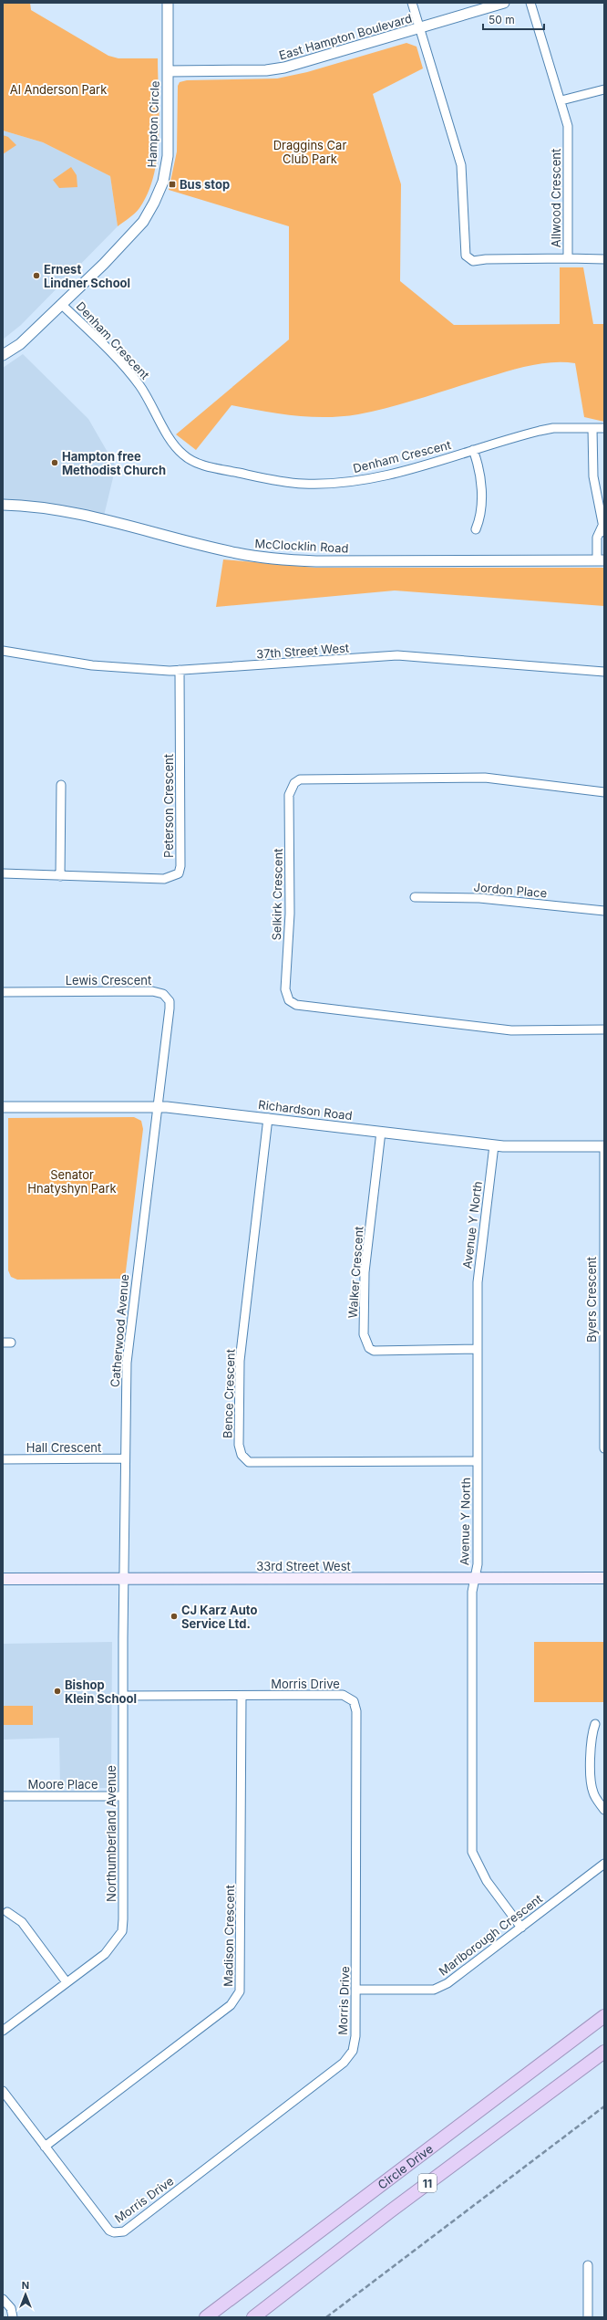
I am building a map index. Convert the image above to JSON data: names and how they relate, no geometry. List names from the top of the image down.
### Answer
{
  "streets": {
    "highway": ["Circle Drive", "11"],
    "main road": ["33rd Street West"],
    "street": [
      "East Hampton Boulevard",
      "Hampton Circle",
      "Allwood Crescent",
      "Denham Crescent",
      "McClocklin Road",
      "37th Street West",
      "Peterson Crescent",
      "Jordon Place",
      "Selkirk Crescent",
      "Lewis Crescent",
      "Richardson Road",
      "Avenue Y North",
      "Walker Crescent",
      "Byers Crescent",
      "Catherwood Avenue",
      "Bence Crescent",
      "Hall Crescent",
      "Morris Drive",
      "Moore Place",
      "Northumberland Avenue",
      "Marlborough Crescent",
      "Madison Crescent"
    ]
  },
  "crossings": [
    ["East Hampton Boulevard", "Hampton Circle"],
    ["East Hampton Boulevard", "Allwood Crescent"],
    ["Hampton Circle", "Denham Crescent"],
    ["37th Street West", "Peterson Crescent"],
    ["Lewis Crescent", "Richardson Road"],
    ["Lewis Crescent", "Catherwood Avenue"],
    ["Richardson Road", "Avenue Y North"],
    ["Richardson Road", "Walker Crescent"],
    ["Richardson Road", "Catherwood Avenue"],
    ["Richardson Road", "Bence Crescent"],
    ["Avenue Y North", "Walker Crescent"],
    ["Avenue Y North", "Bence Crescent"],
    ["Avenue Y North", "33rd Street West"],
    ["Avenue Y North", "Marlborough Crescent"],
    ["Catherwood Avenue", "Hall Crescent"],
    ["Catherwood Avenue", "33rd Street West"],
    ["Catherwood Avenue", "Northumberland Avenue"],
    ["33rd Street West", "Northumberland Avenue"],
    ["Morris Drive", "Northumberland Avenue"],
    ["Morris Drive", "Marlborough Crescent"],
    ["Morris Drive", "Madison Crescent"],
    ["Moore Place", "Northumberland Avenue"]
  ],
  "parks": ["Al Anderson Park", "Draggins Car Club Park", "Senator Hnatyshyn Park"],
  "places": {
    "transit": ["Bus stop"],
    "other": [
      "Ernest Lindner School",
      "Hampton free Methodist Church",
      "CJ Karz Auto Service Ltd.",
      "Bishop Klein School"
    ]
  },
  "scale_bar": "50 m",
  "north": "top"
}
